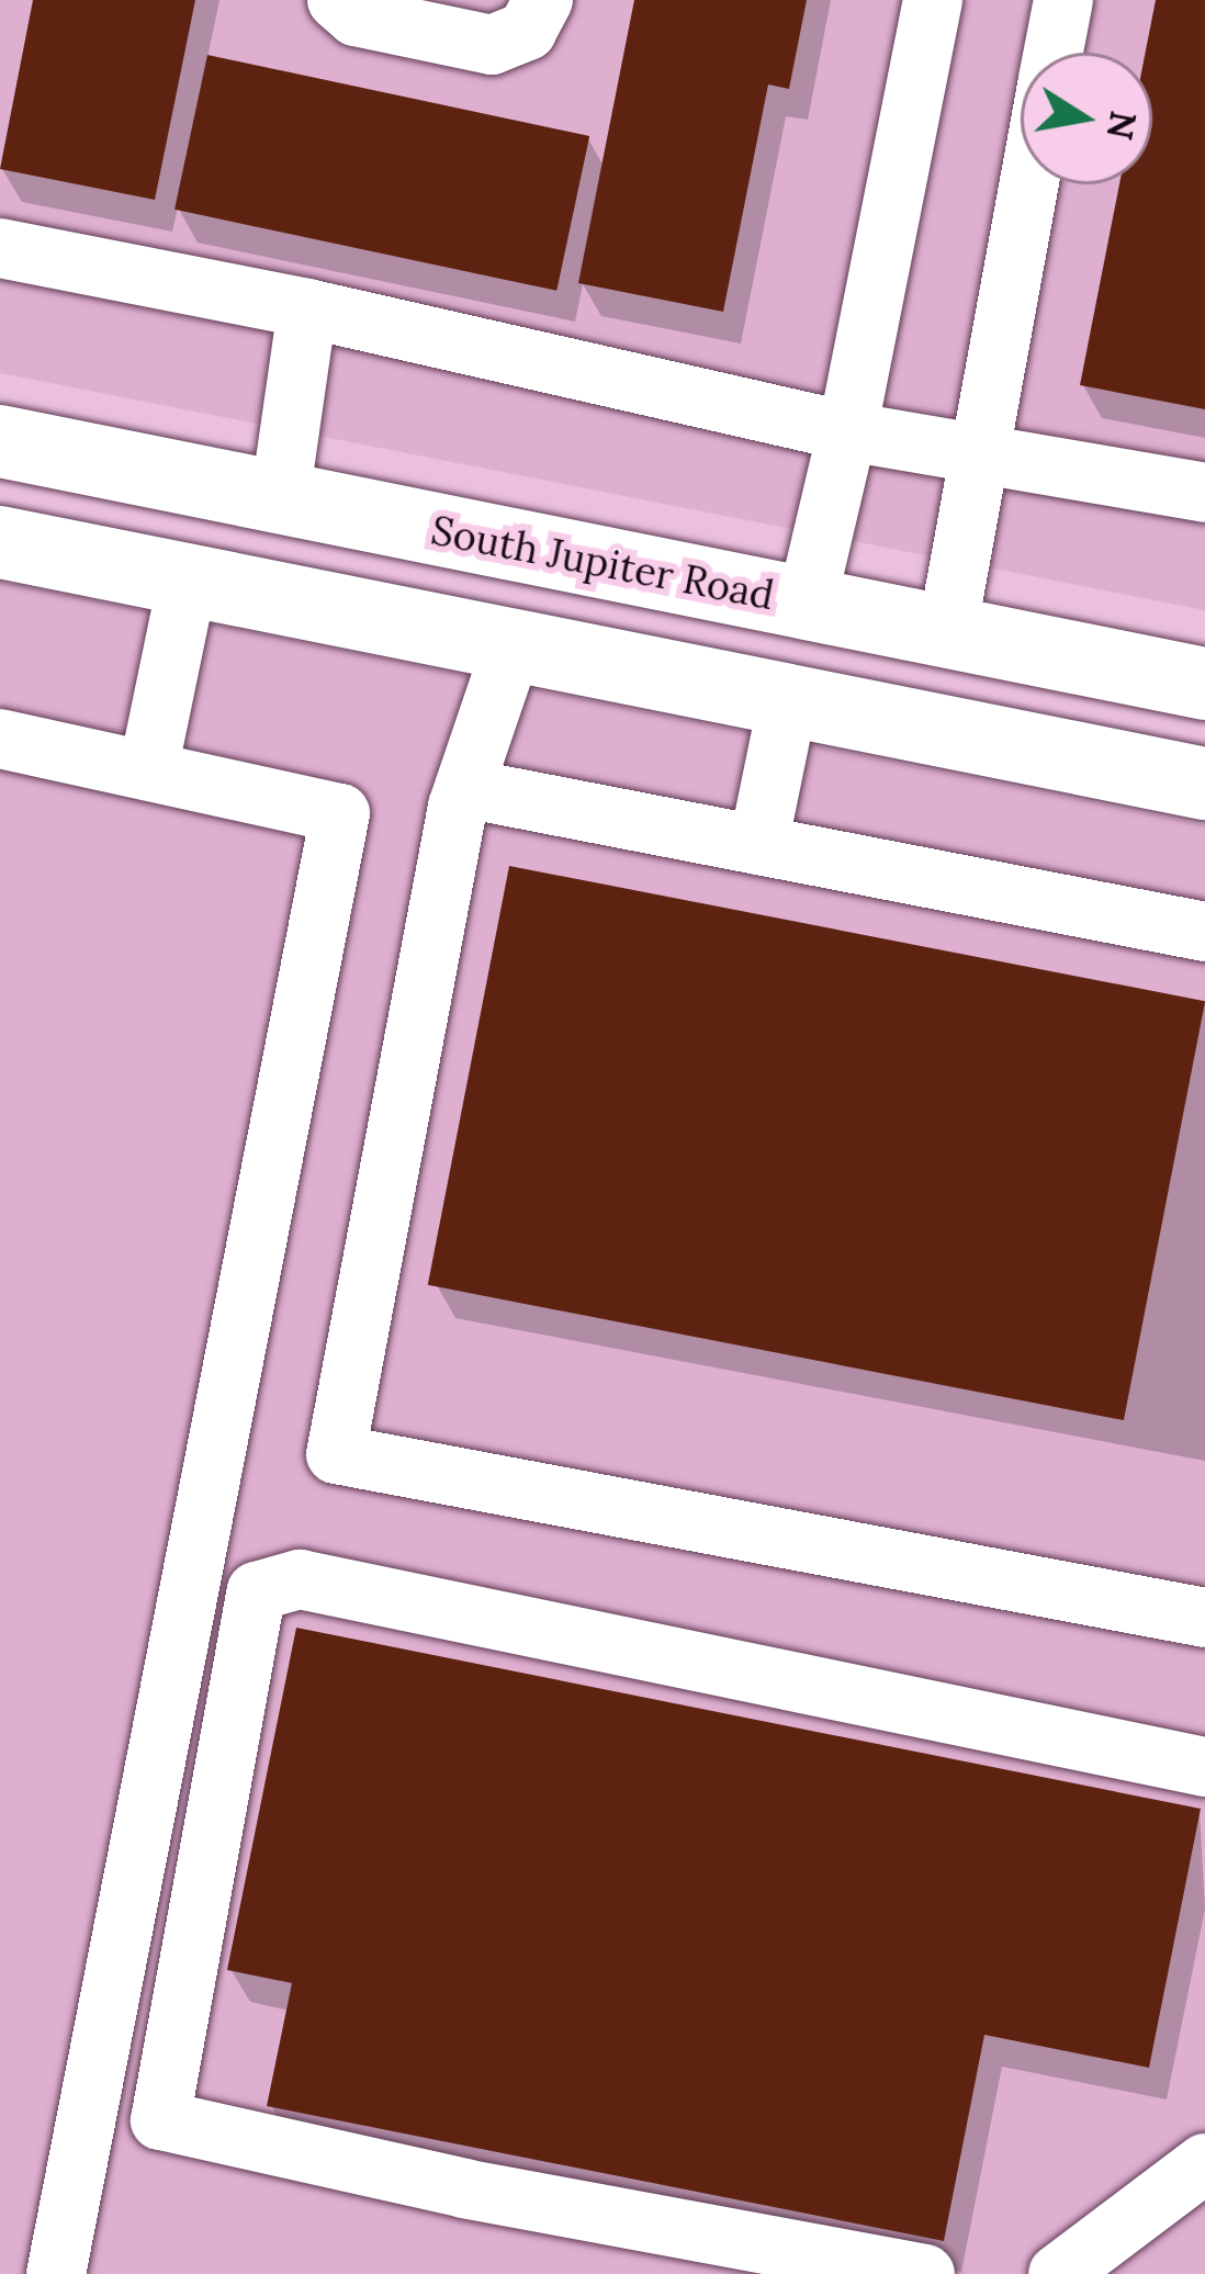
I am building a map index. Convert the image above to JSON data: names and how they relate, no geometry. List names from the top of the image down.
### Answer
{
  "streets": {
    "main road": ["South Jupiter Road"]
  },
  "north": "right"
}
